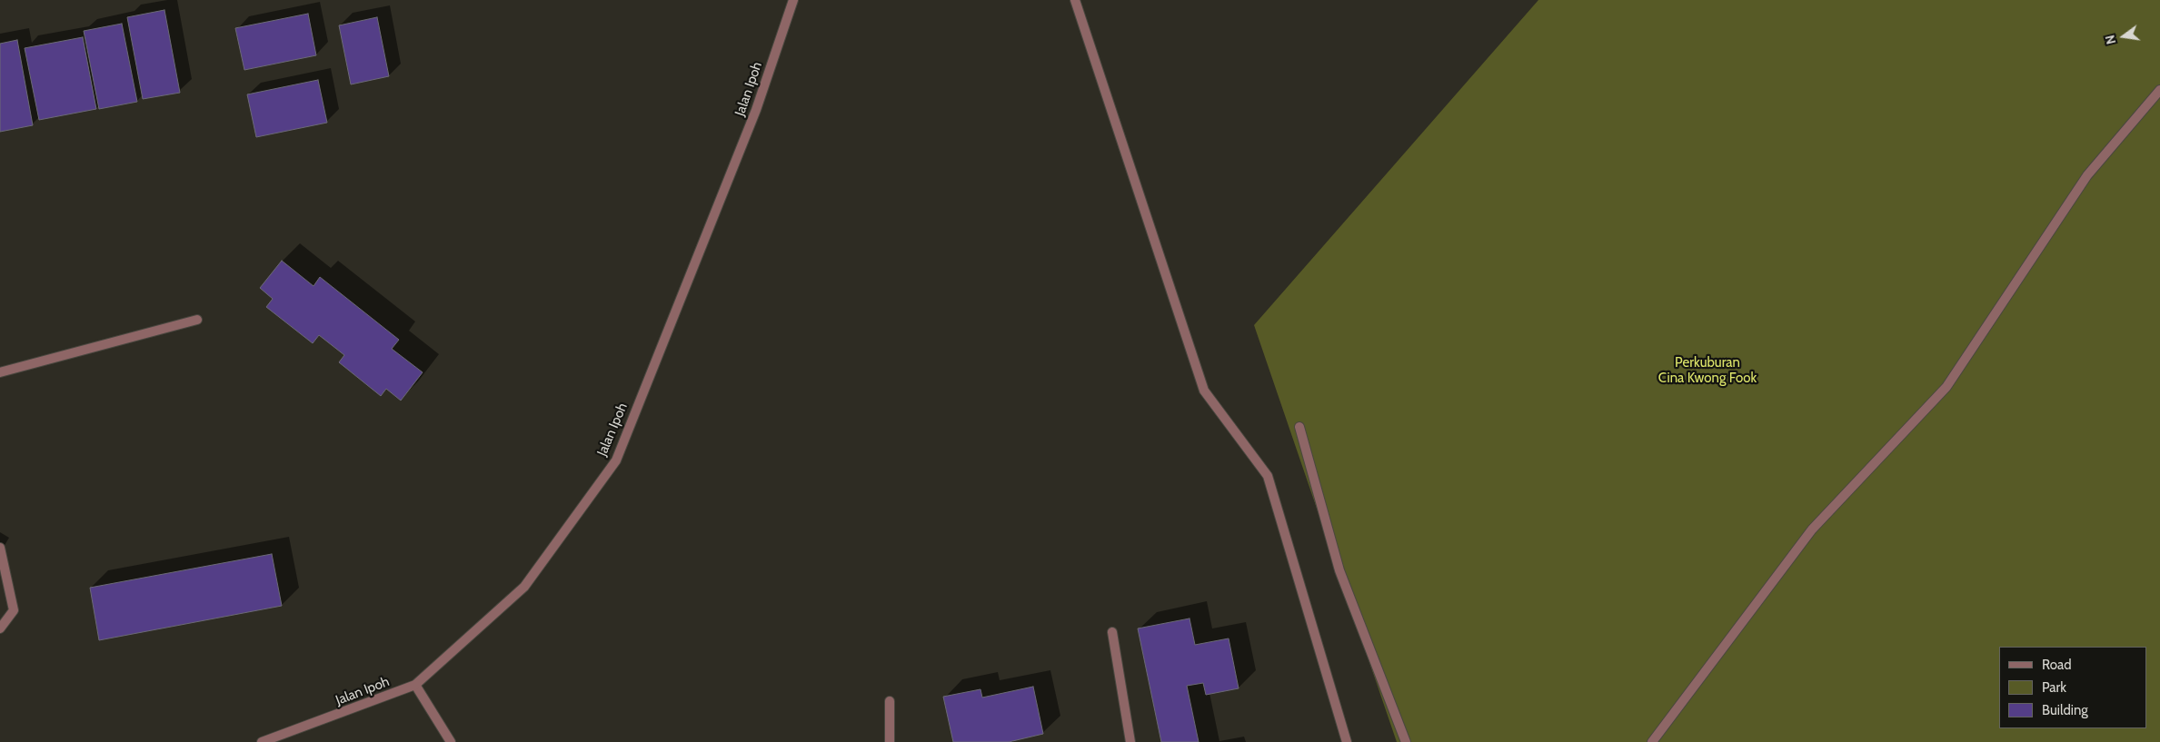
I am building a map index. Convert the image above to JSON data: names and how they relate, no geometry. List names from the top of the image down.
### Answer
{
  "streets": {
    "street": ["Jalan Ipoh"]
  },
  "parks": ["Perkuburan Cina Kwong Fook"],
  "legend": ["Road", "Park", "Building"],
  "north": "left"
}
